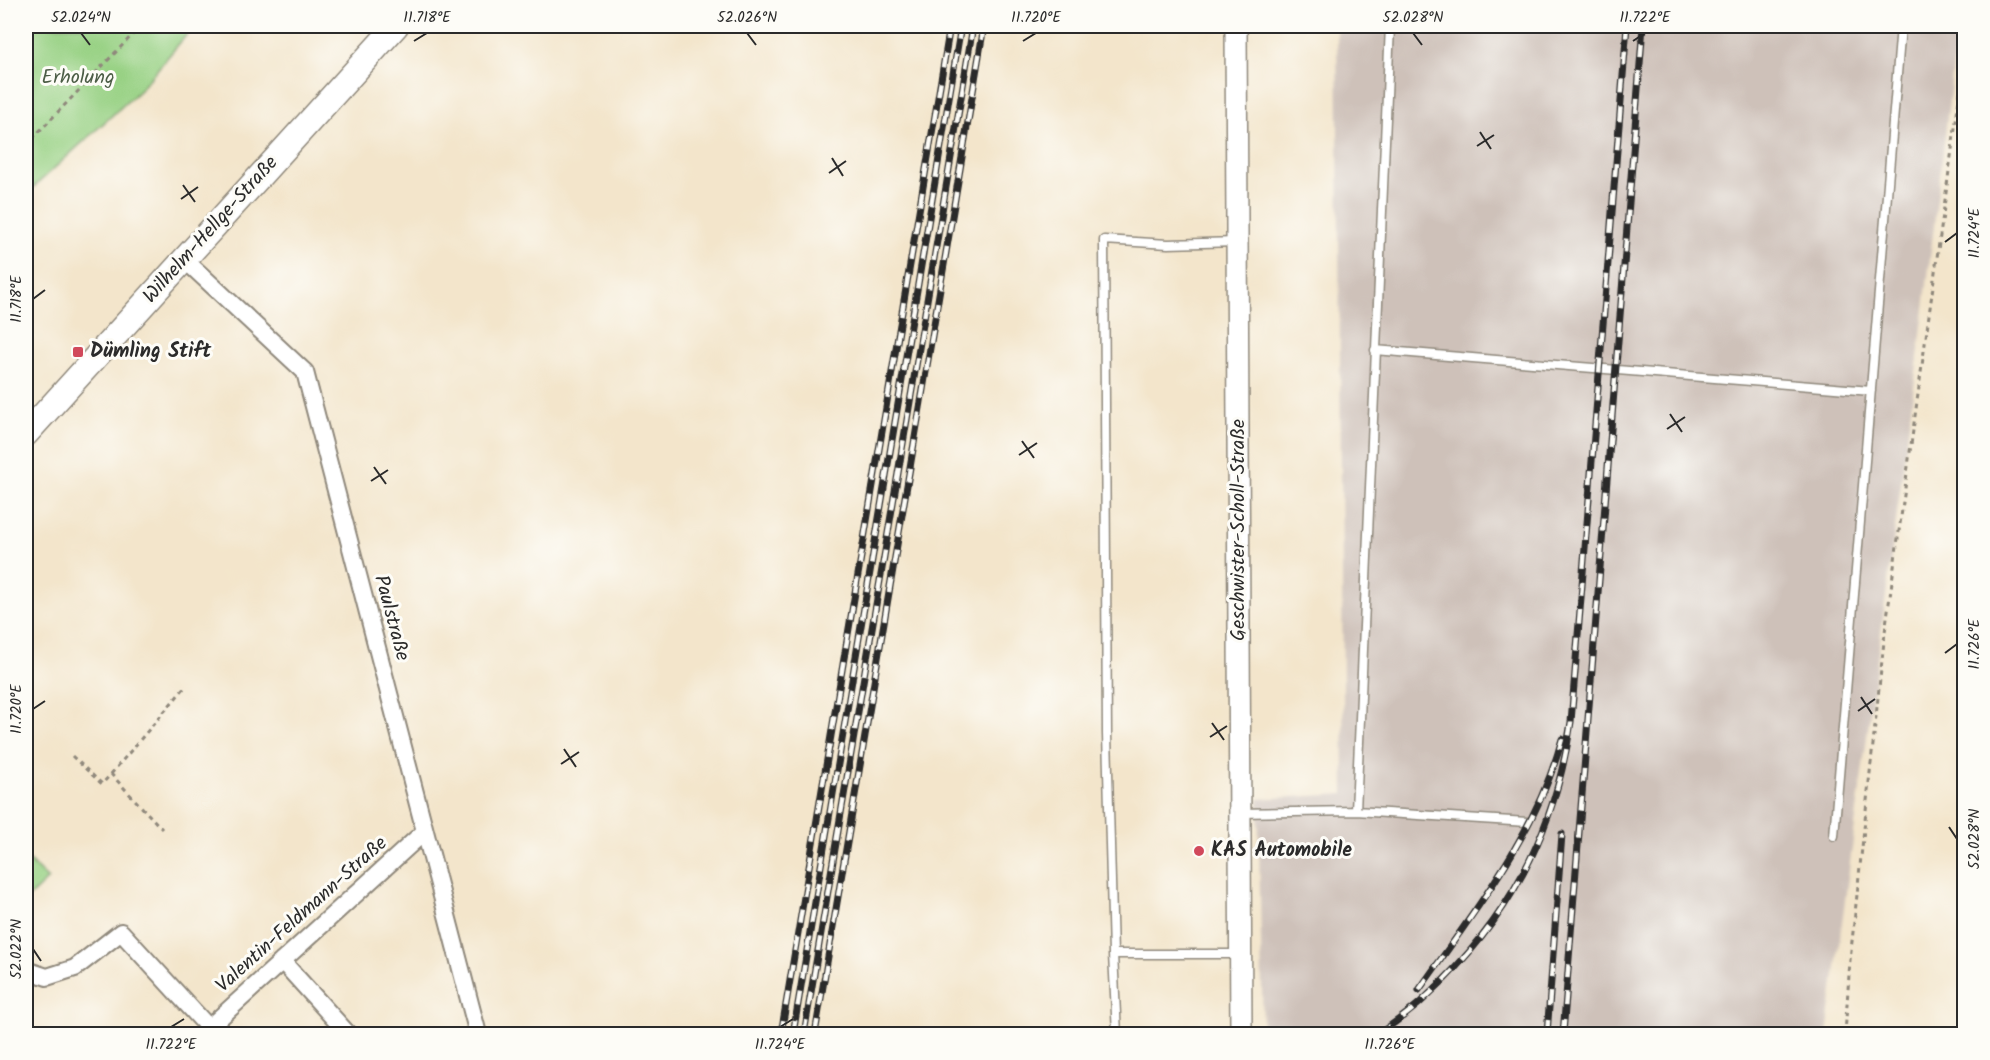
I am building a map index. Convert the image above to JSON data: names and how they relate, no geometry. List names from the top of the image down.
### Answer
{
  "streets": {
    "main road": ["Wilhelm-Hellge-Straße"],
    "street": ["Geschwister-Scholl-Straße", "Paulstraße", "Valentin-Feldmann-Straße"]
  },
  "crossings": [
    ["Wilhelm-Hellge-Straße", "Paulstraße"],
    ["Paulstraße", "Valentin-Feldmann-Straße"]
  ],
  "parks": ["Erholung"],
  "places": {
    "transit": ["Dümling Stift"],
    "other": ["KAS Automobile"]
  },
  "coordinates": [
    "52.024°N",
    "11.718°E",
    "52.026°N",
    "11.720°E",
    "52.028°N",
    "11.722°E",
    "11.724°E",
    "11.726°E",
    "52.022°N"
  ]
}
